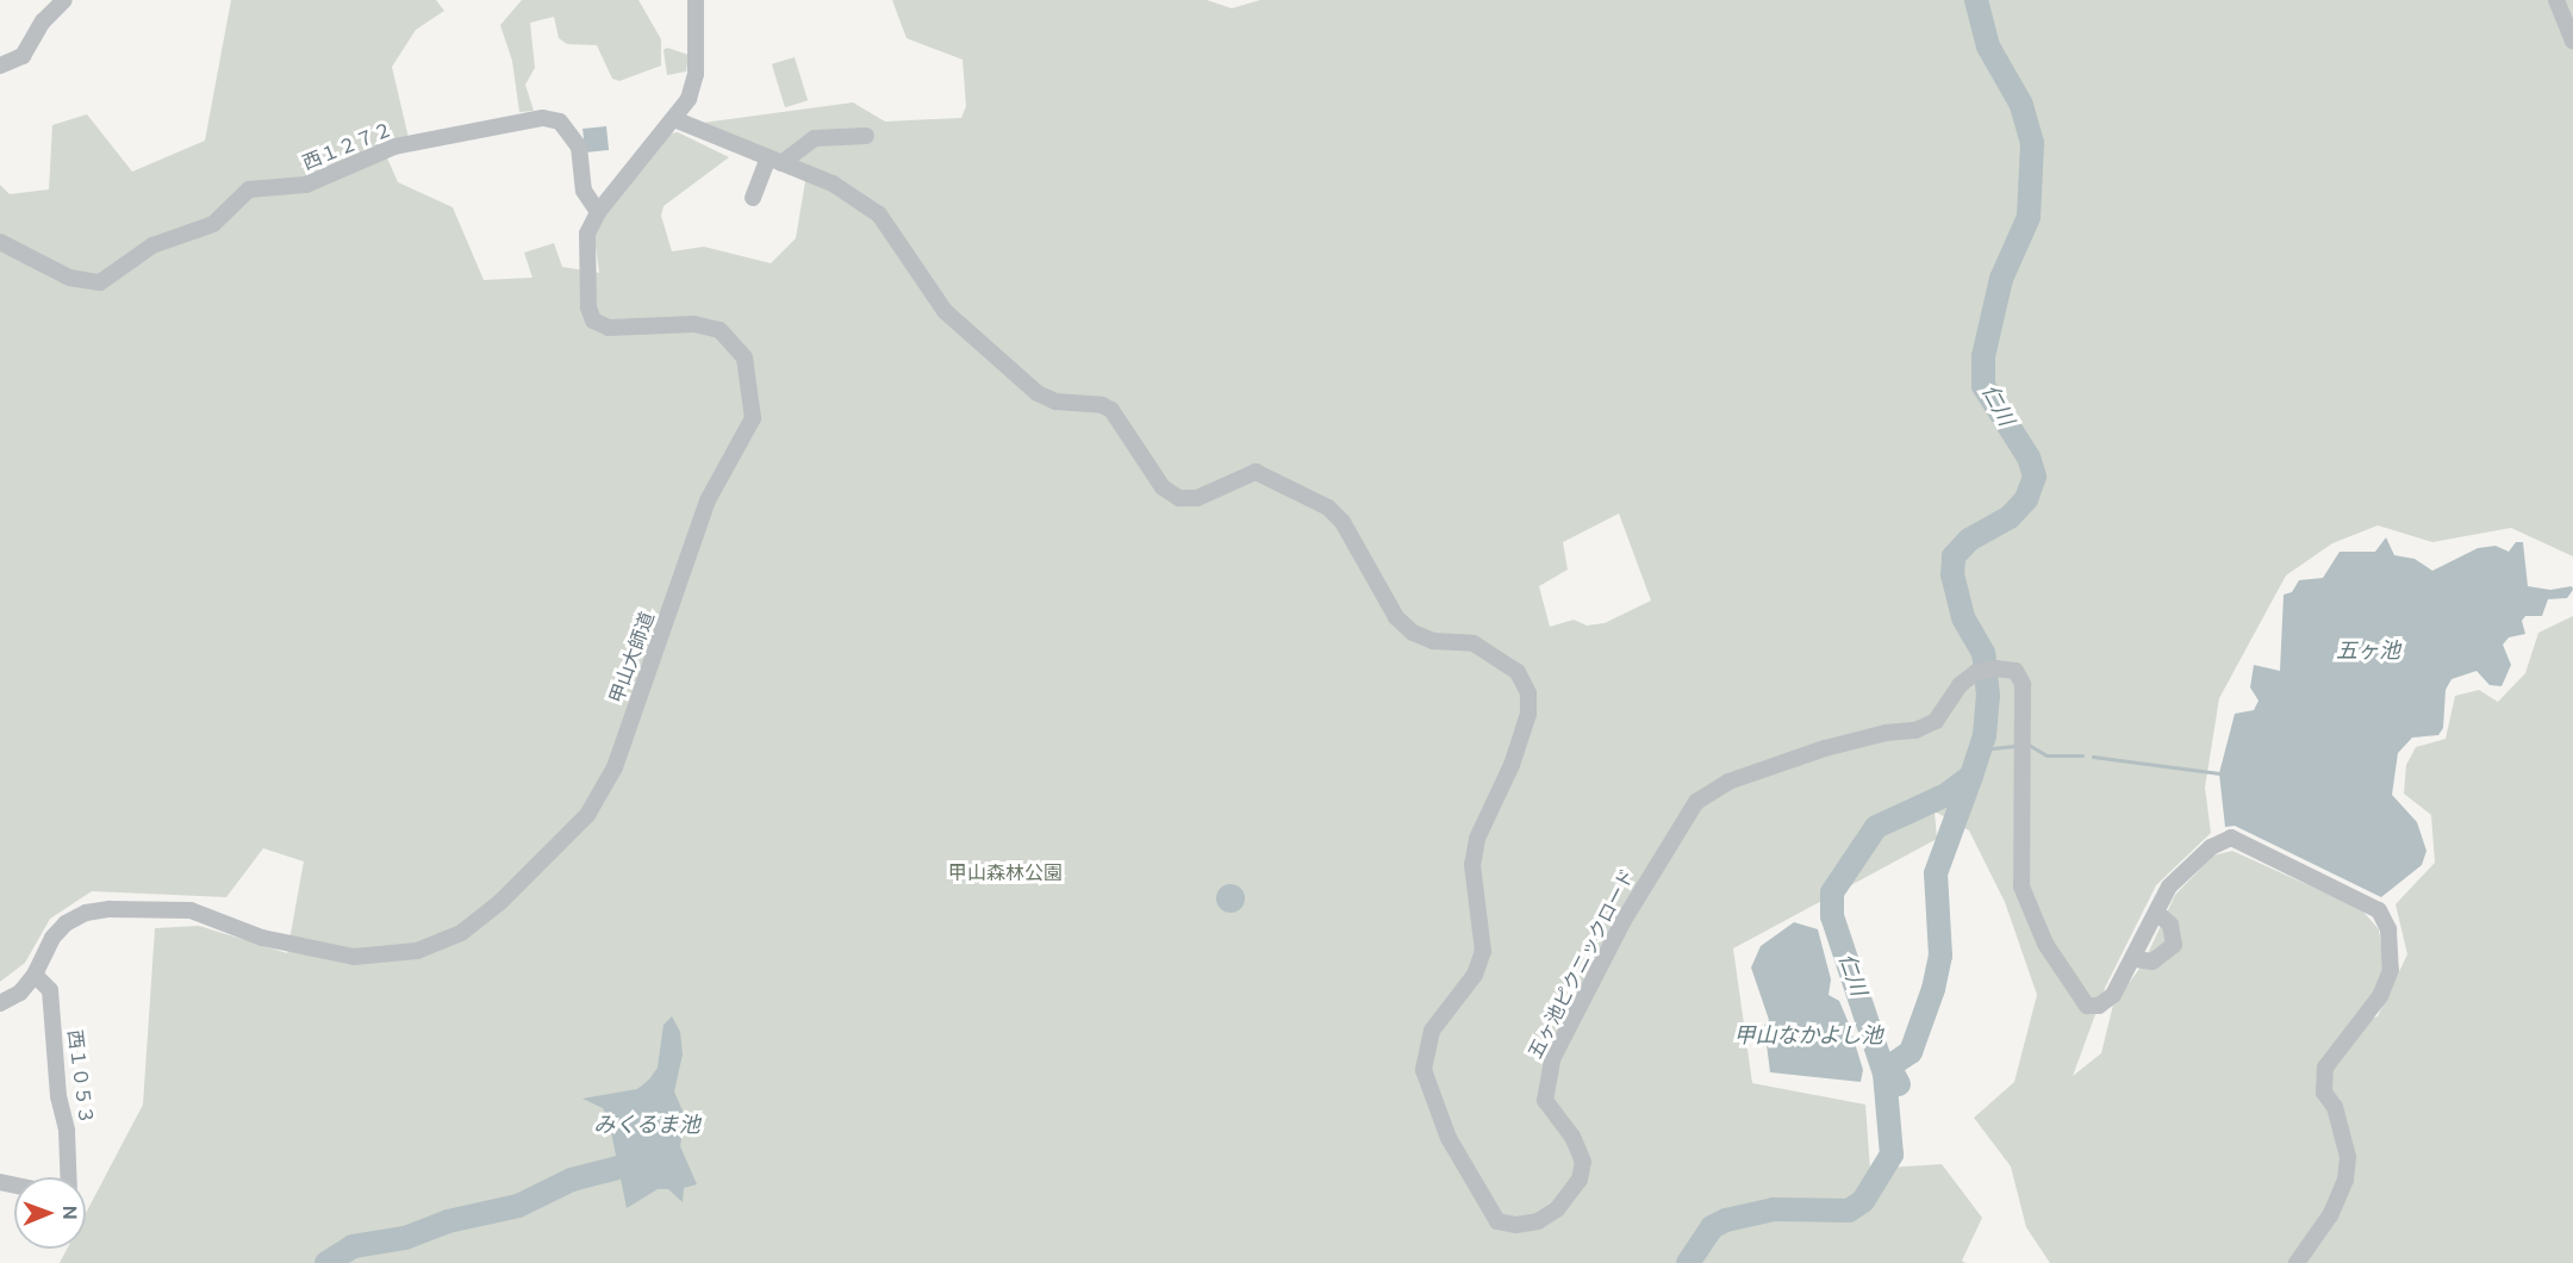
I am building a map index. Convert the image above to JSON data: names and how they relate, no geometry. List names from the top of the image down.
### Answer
{
  "streets": {
    "street": [
      "西１２７２",
      "甲山大師道",
      "五ヶ池ピクニックロード",
      "西１０５３"
    ]
  },
  "crossings": [
    ["西１２７２", "甲山大師道"],
    ["甲山大師道", "五ヶ池ピクニックロード"],
    ["甲山大師道", "西１０５３"]
  ],
  "water": [
    "仁川",
    "五ヶ池",
    "甲山なかよし池",
    "みくるま池"
  ],
  "parks": ["甲山森林公園"],
  "north": "right"
}
